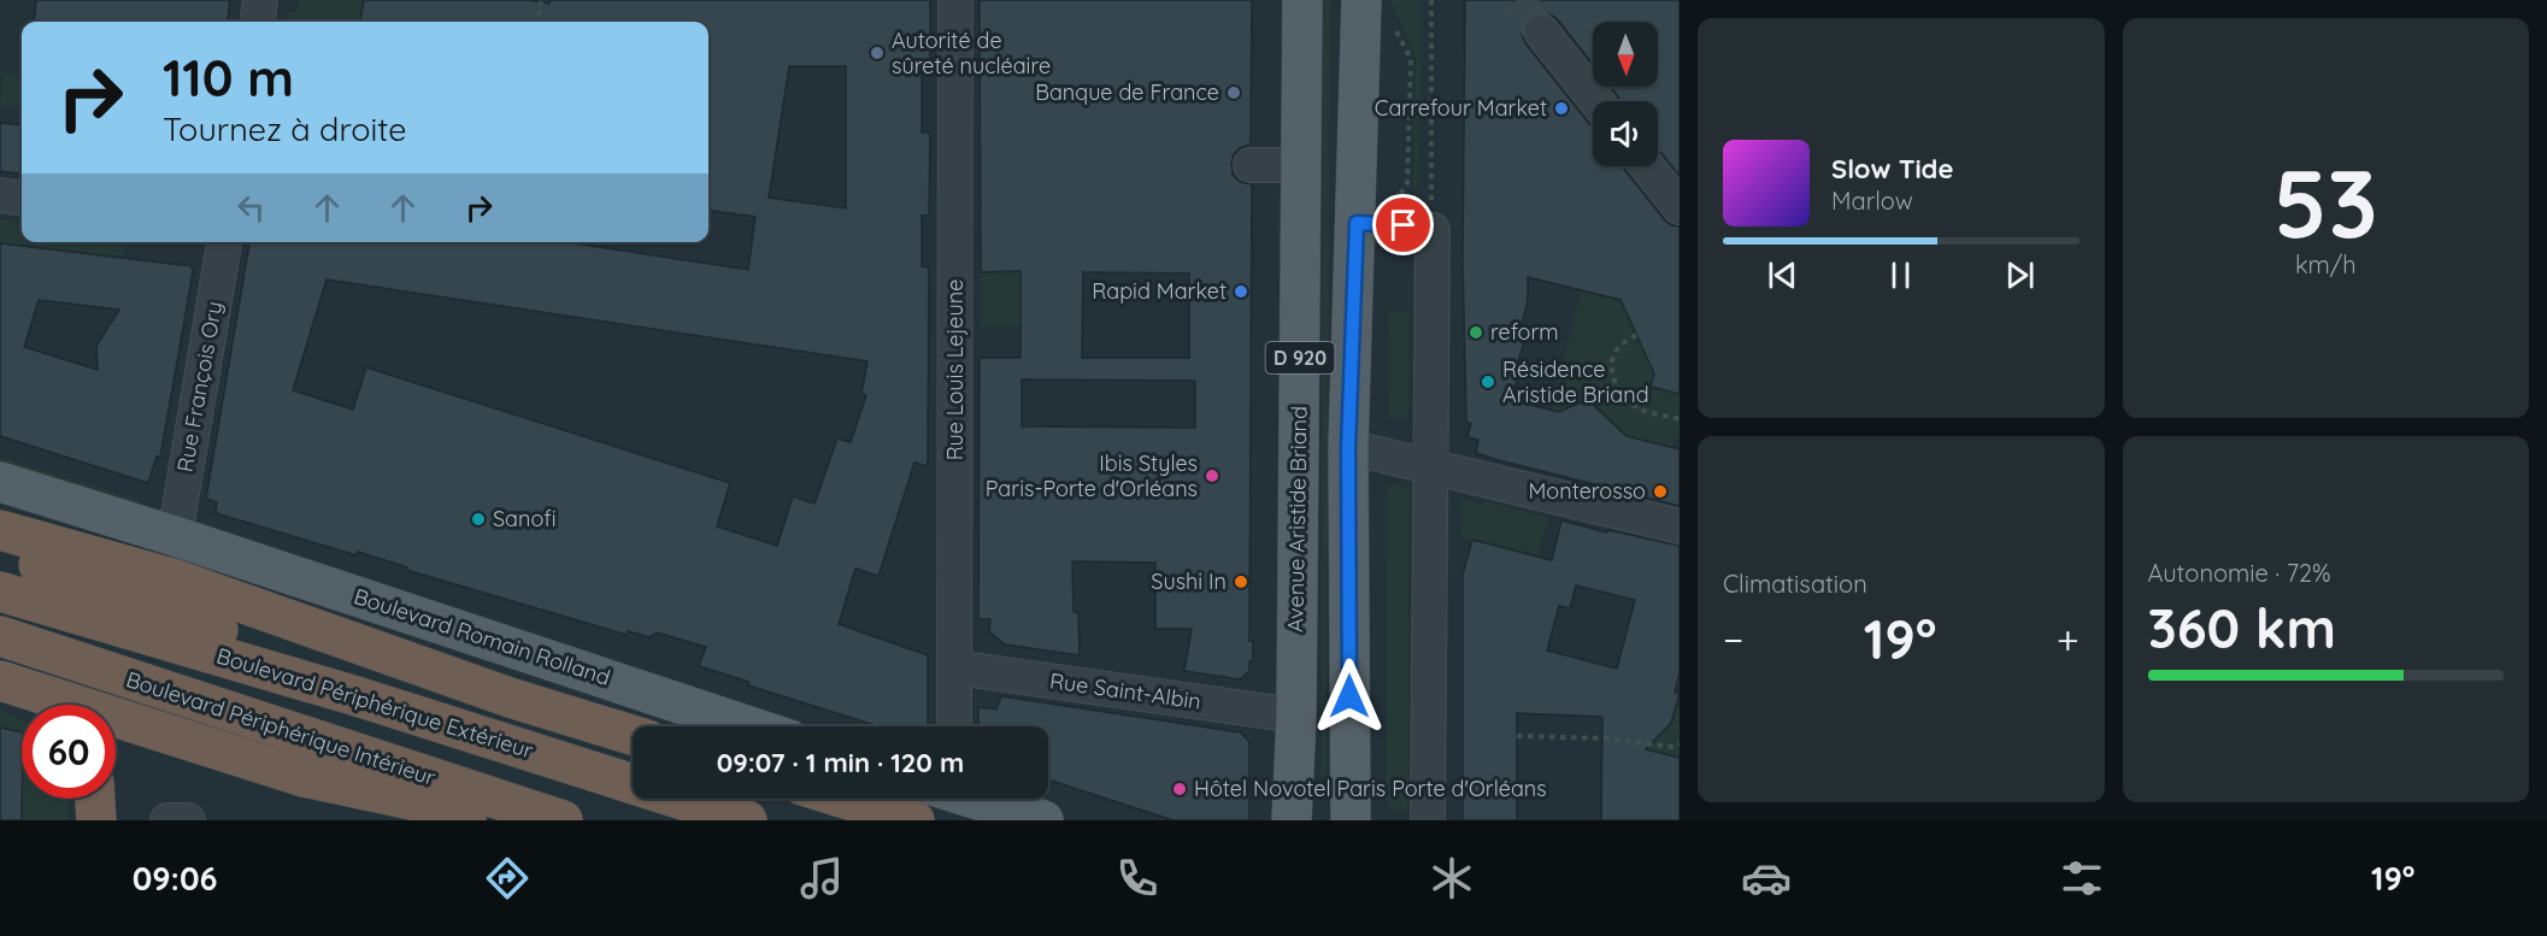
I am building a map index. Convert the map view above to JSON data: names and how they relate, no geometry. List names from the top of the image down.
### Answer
{
  "streets": {
    "highway": ["Boulevard Périphérique Extérieur", "Boulevard Périphérique Intérieur"],
    "main road": ["D 920", "Avenue Aristide Briand", "Boulevard Romain Rolland"],
    "street": ["Rue Louis Lejeune", "Rue François Ory", "Rue Saint-Albin"]
  },
  "crossings": [
    ["Rue Louis Lejeune", "Rue Saint-Albin"],
    ["Rue François Ory", "Boulevard Romain Rolland"],
    ["Avenue Aristide Briand", "Rue Saint-Albin"]
  ],
  "places": [
    "Autorité de sûreté nucléaire",
    "Banque de France",
    "Carrefour Market",
    "Rapid Market",
    "reform",
    "Résidence Aristide Briand",
    "Ibis Styles Paris-Porte d'Orléans",
    "Monterosso",
    "Sanofi",
    "Sushi In",
    "Hôtel Novotel Paris Porte d'Orléans"
  ],
  "north": "bottom",
  "page": {
    "tile": [
      ["53", "km/h"],
      "Climatisation",
      ["Autonomie · 72%", "360 km"]
    ],
    "turn": ["110 m", "Tournez à droite"],
    "song": ["Slow Tide", "Marlow"],
    "heat": ["−", "19°", "+"],
    "limit": "60",
    "trip": "09:07 · 1 min · 120 m",
    "tabs": ["09:06", "19°"]
  }
}
